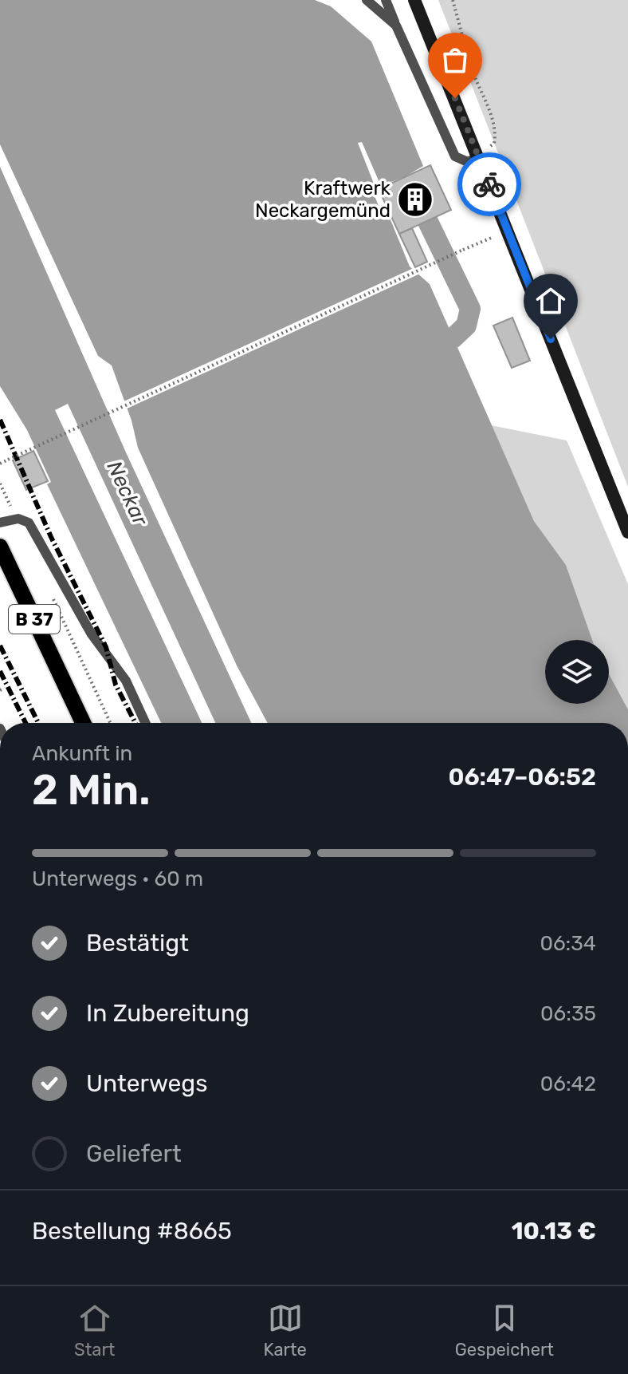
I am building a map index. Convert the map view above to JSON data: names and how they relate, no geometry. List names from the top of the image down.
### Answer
{
  "streets": {
    "main road": ["B 37"]
  },
  "water": ["Neckar"],
  "places": {
    "building": ["Kraftwerk Neckargemünd"]
  },
  "page": {
    "heading": ["2 Min.", "Ankunft in", "06:47–06:52"],
    "panel": ["Bestellung #8665", "10.13 €"],
    "bar": "Unterwegs · 60 m",
    "list": [
      ["Bestätigt", "06:34"],
      ["In Zubereitung", "06:35"],
      ["Unterwegs", "06:42"],
      "Geliefert"
    ],
    "tabs": ["Start", "Karte", "Gespeichert"]
  }
}
